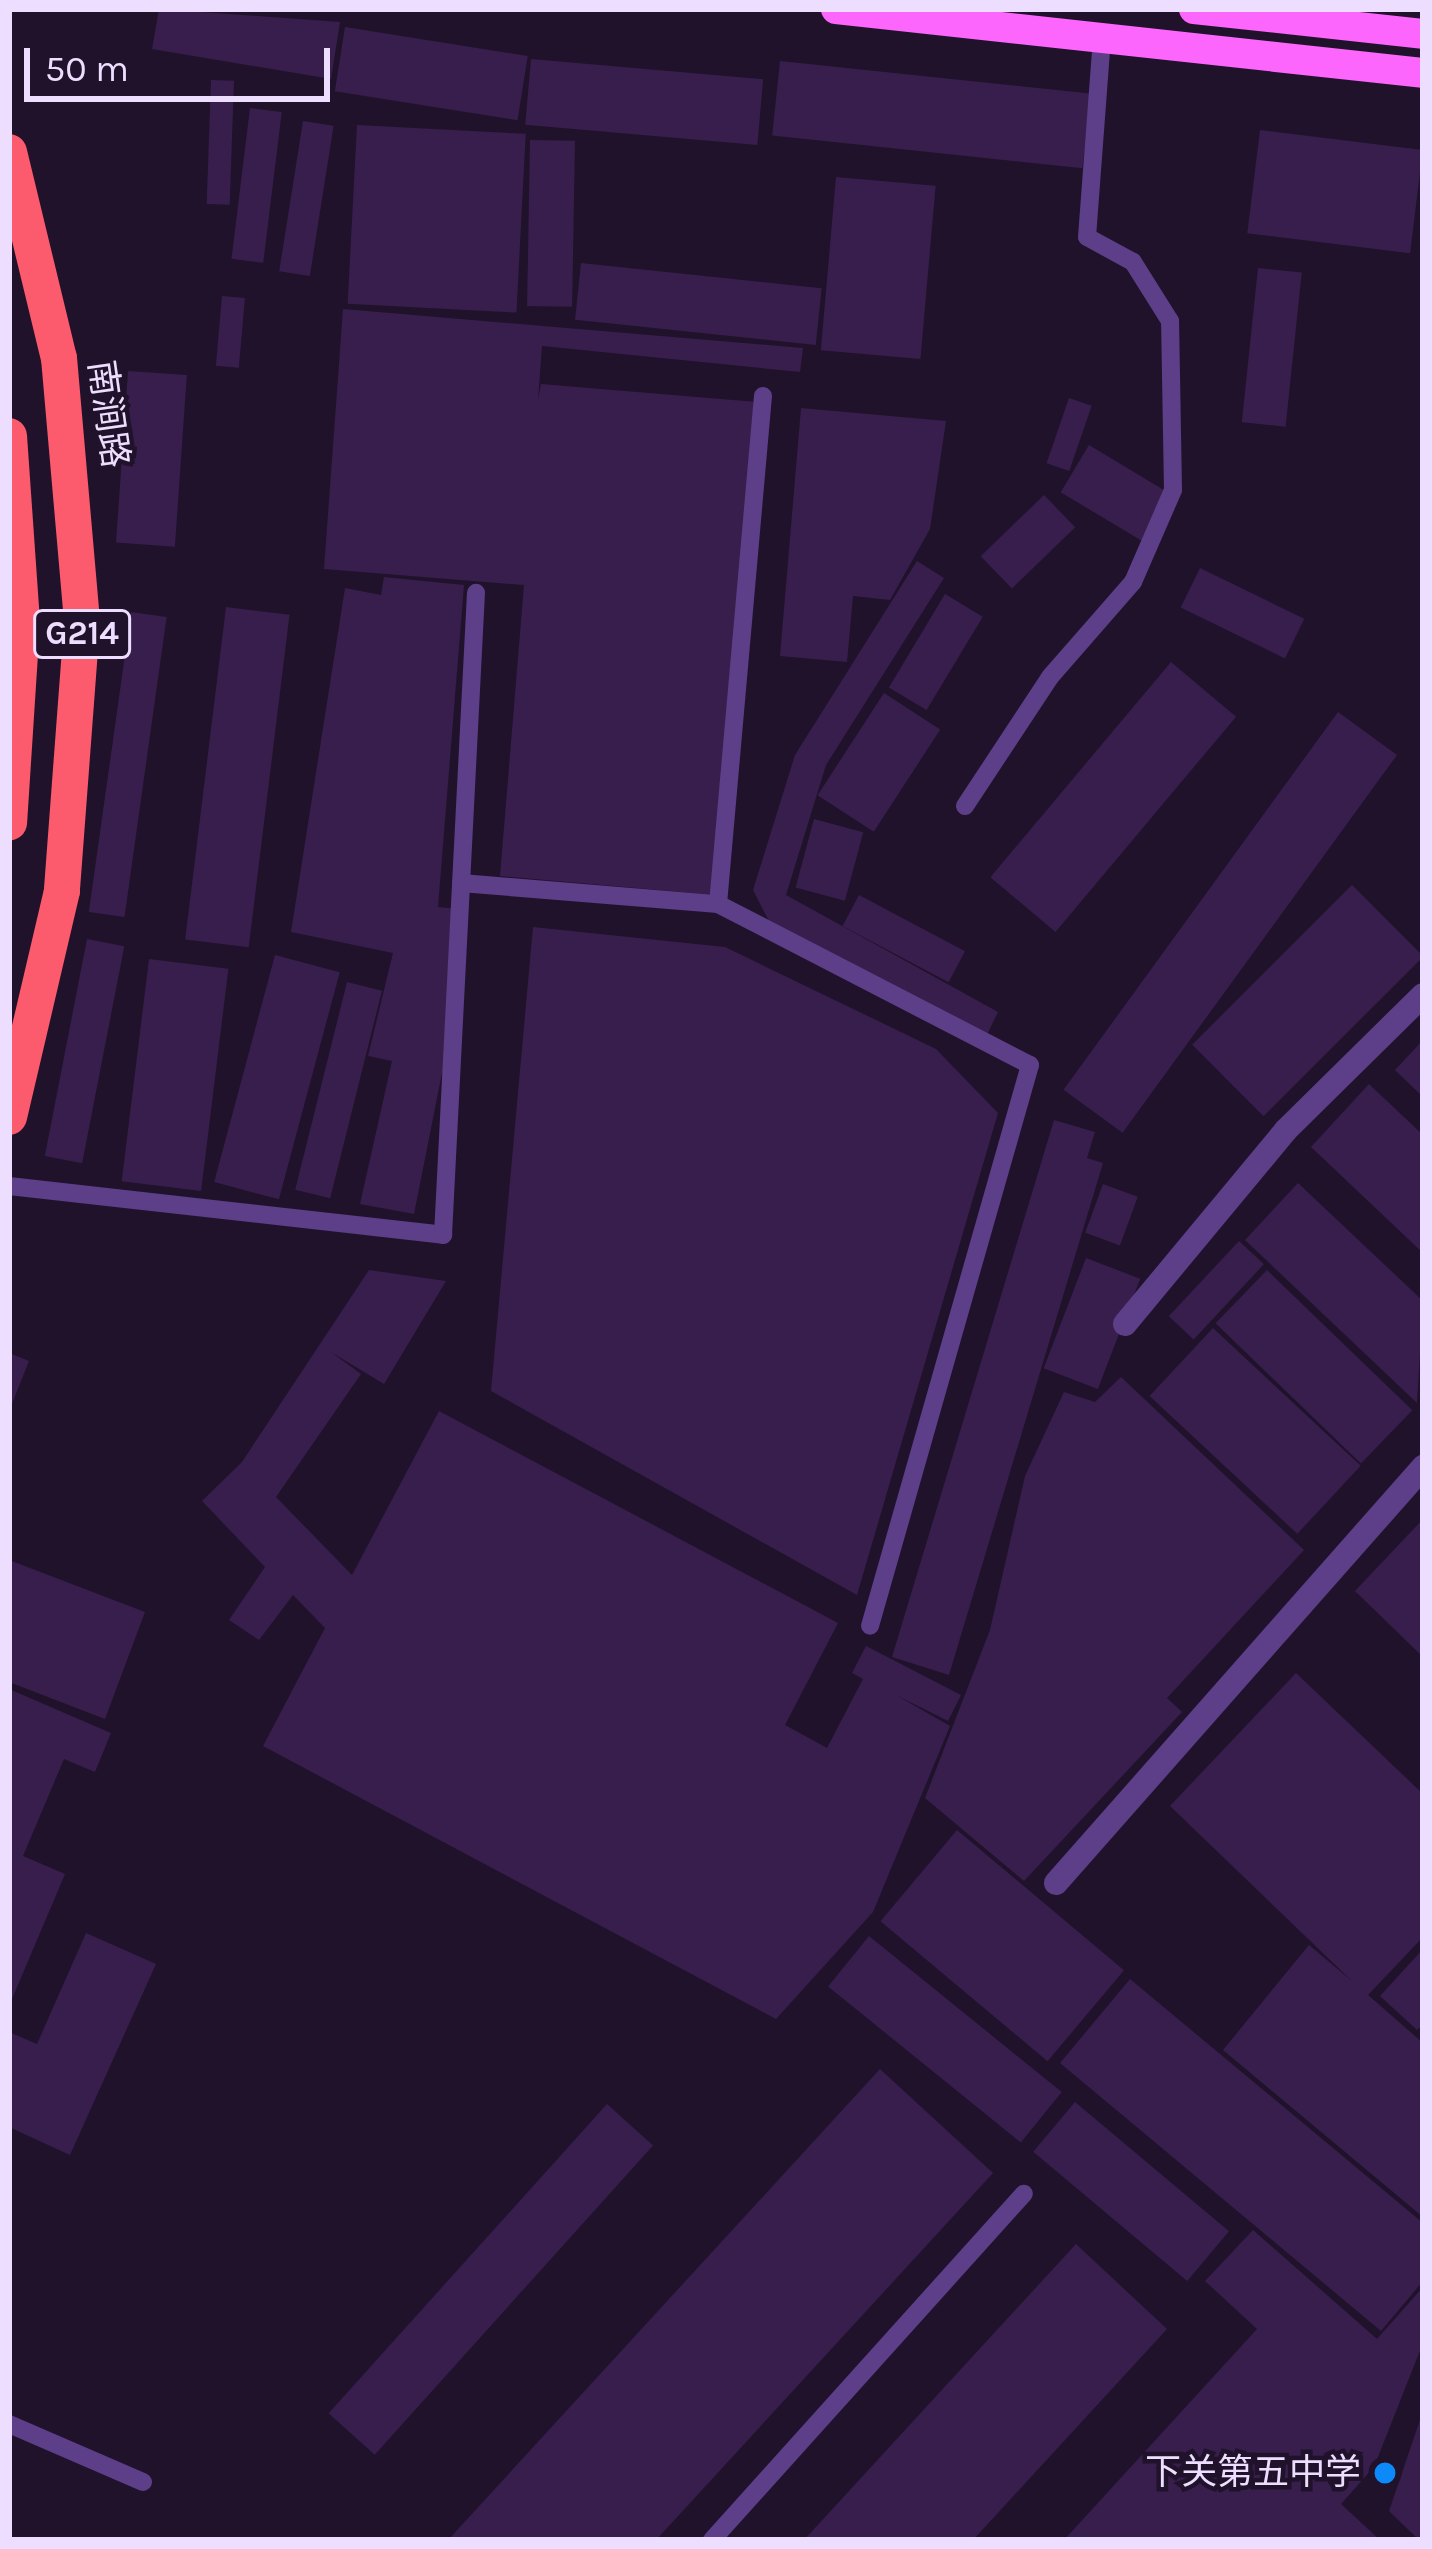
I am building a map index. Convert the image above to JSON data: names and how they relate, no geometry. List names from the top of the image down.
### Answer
{
  "streets": {
    "highway": ["南涧路", "G214"]
  },
  "places": ["下关第五中学"],
  "scale_bar": "50 m"
}
